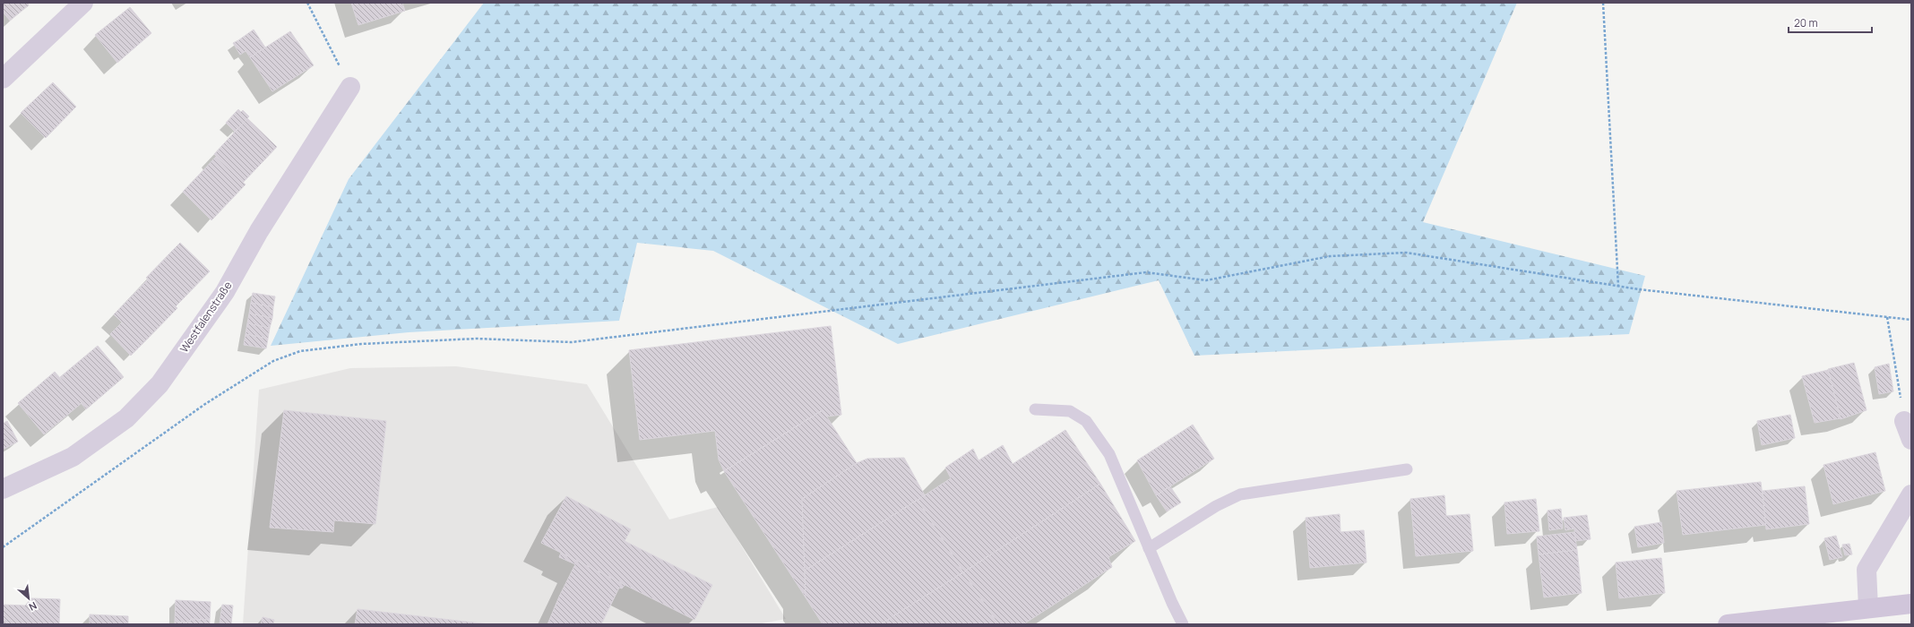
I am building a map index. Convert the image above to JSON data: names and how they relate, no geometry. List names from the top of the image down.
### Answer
{
  "streets": {
    "street": ["Westfalenstraße"]
  },
  "scale_bar": "20 m",
  "north": "bottom right"
}
